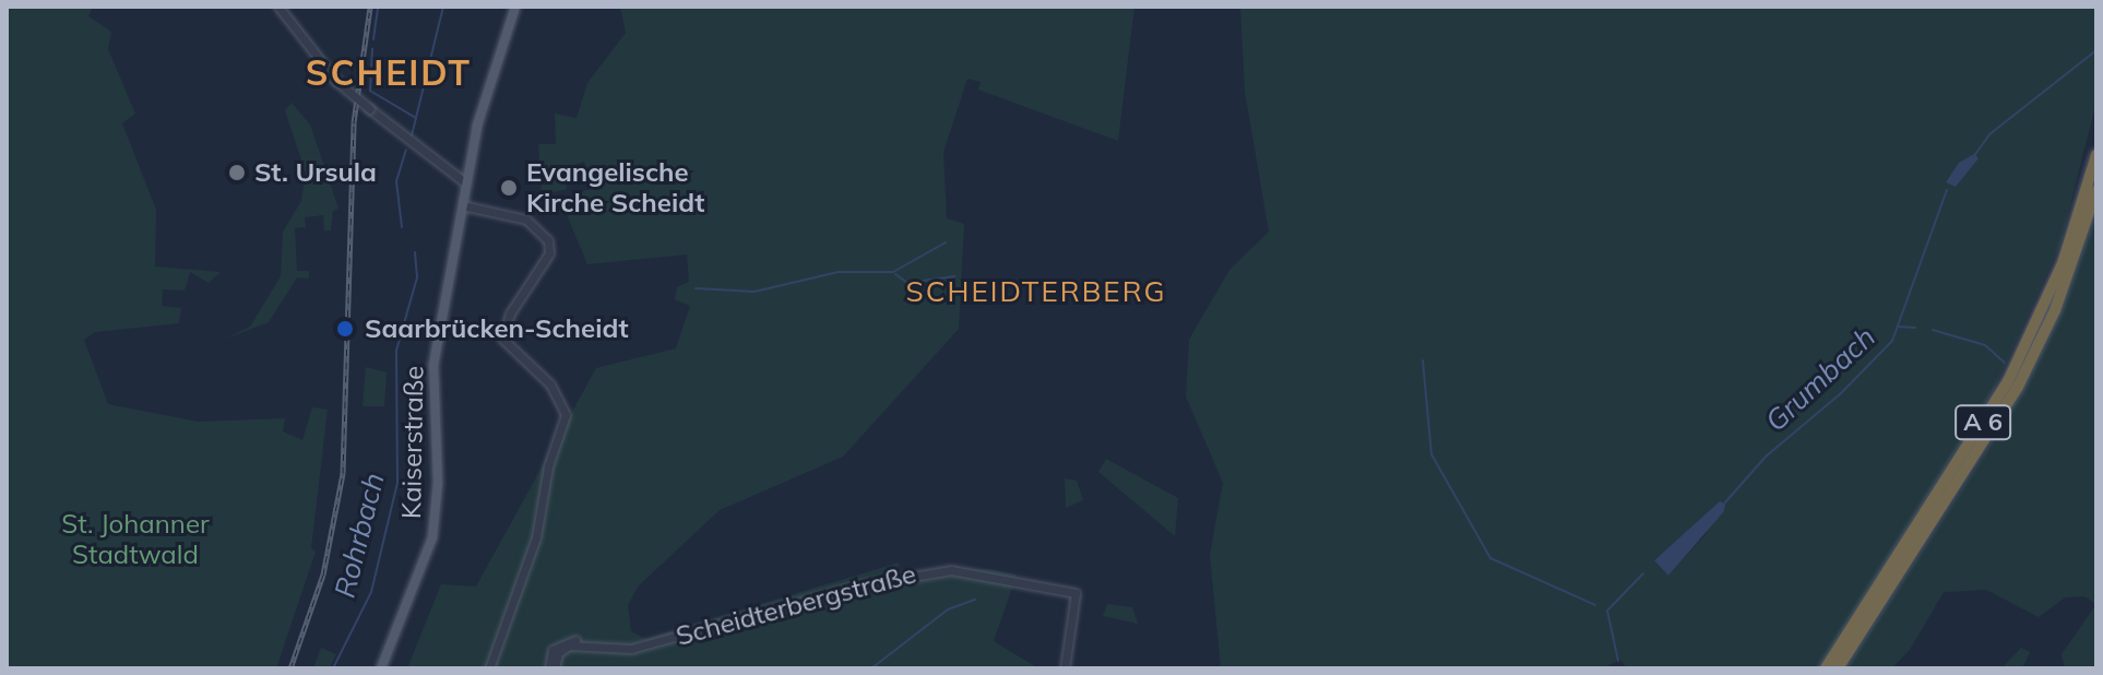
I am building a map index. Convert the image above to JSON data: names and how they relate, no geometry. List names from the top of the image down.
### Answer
{
  "streets": {
    "highway": ["A 6"],
    "main road": ["Kaiserstraße"],
    "street": ["Scheidterbergstraße"]
  },
  "districts": ["SCHEIDT", "SCHEIDTERBERG"],
  "water": ["Grumbach", "Rohrbach"],
  "parks": ["St. Johanner Stadtwald"],
  "places": ["St. Ursula", "Evangelische Kirche Scheidt", "Saarbrücken-Scheidt"]
}
